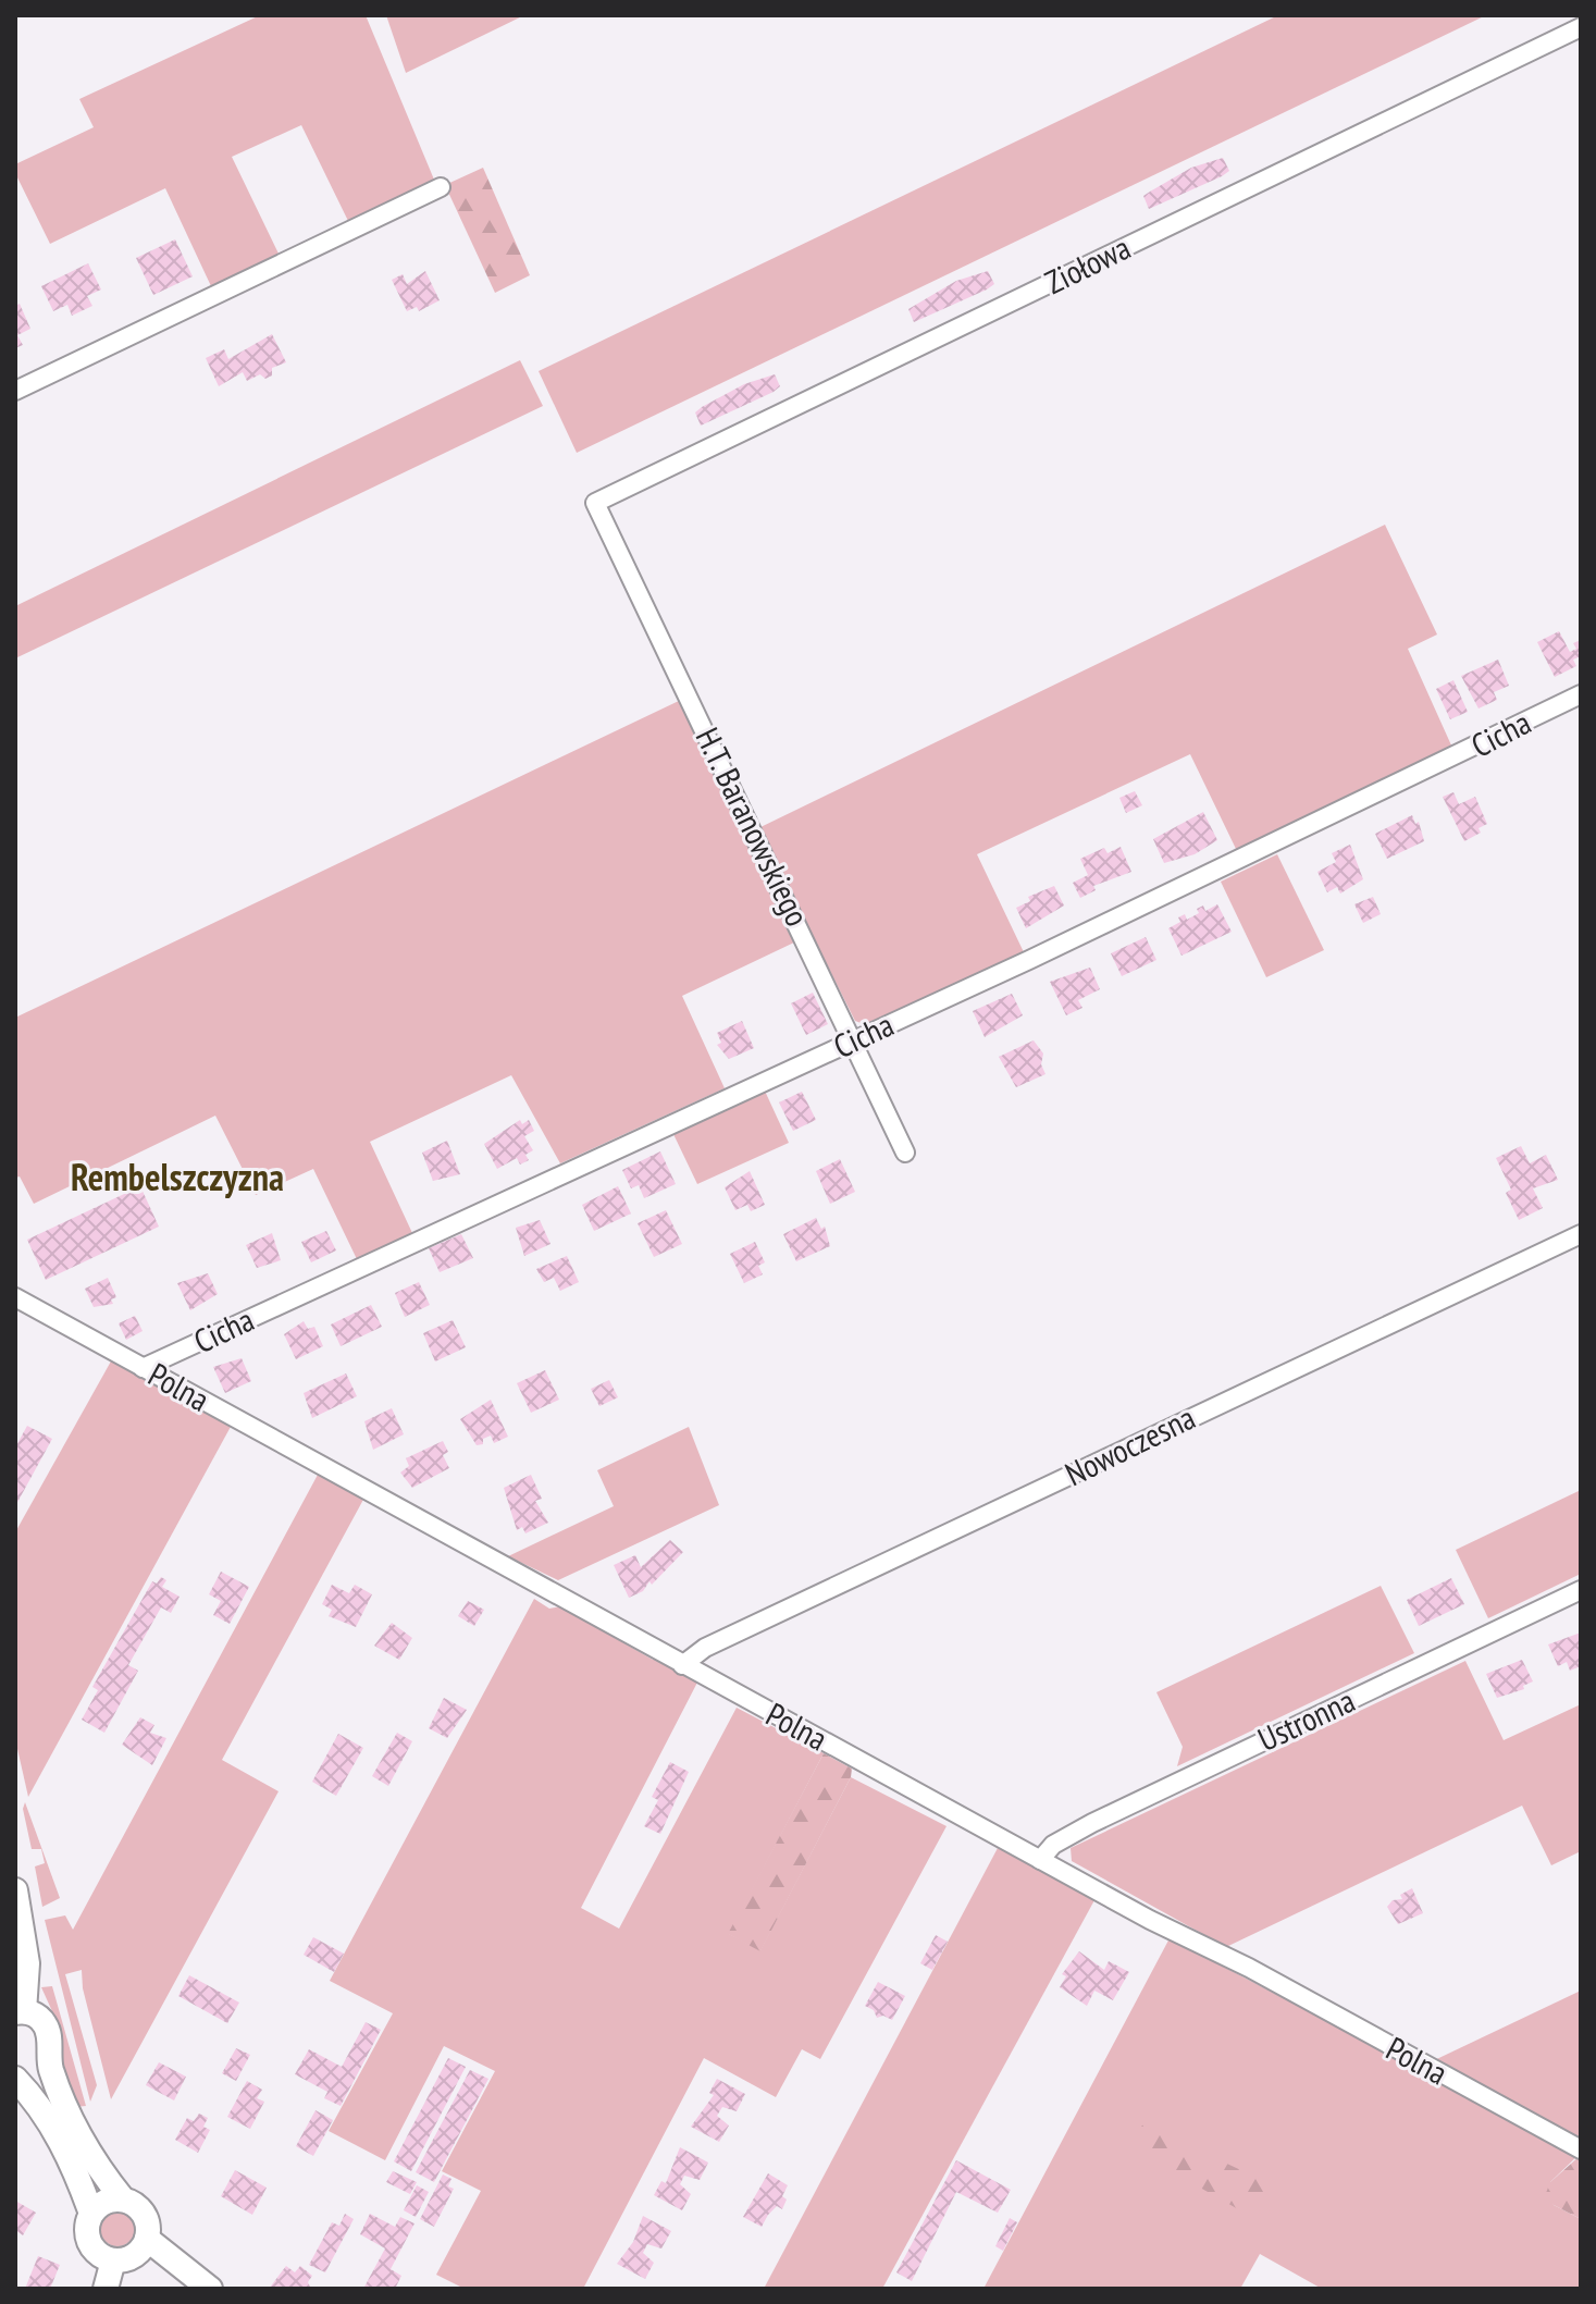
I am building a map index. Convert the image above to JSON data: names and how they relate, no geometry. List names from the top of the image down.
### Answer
{
  "streets": {
    "street": [
      "Ziołowa",
      "Cicha",
      "H.T. Baranowskiego",
      "Polna",
      "Nowoczesna",
      "Ustronna"
    ]
  },
  "crossings": [
    ["Ziołowa", "H.T. Baranowskiego"],
    ["Cicha", "H.T. Baranowskiego"],
    ["Cicha", "Polna"],
    ["Polna", "Nowoczesna"],
    ["Polna", "Ustronna"]
  ],
  "districts": ["Rembelszczyzna"]
}
